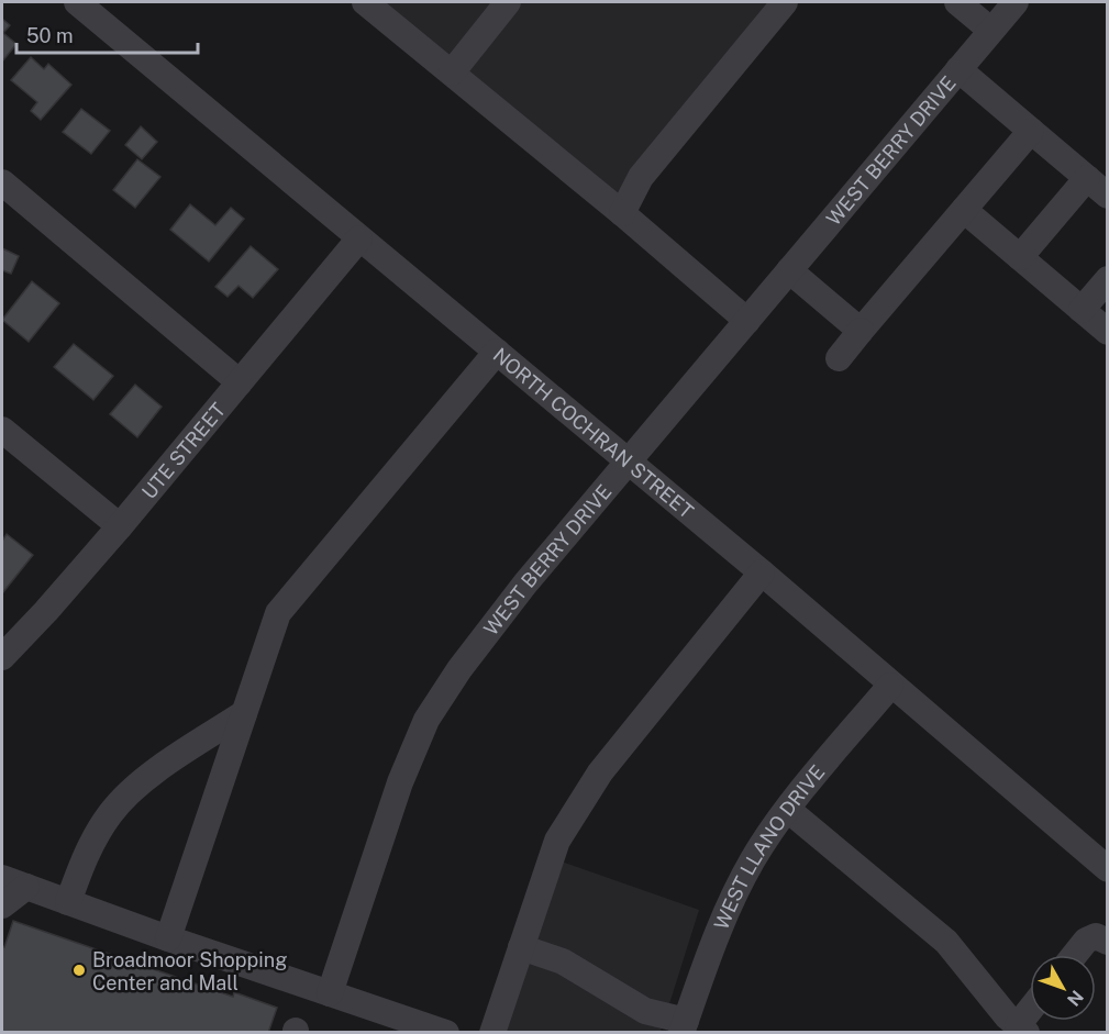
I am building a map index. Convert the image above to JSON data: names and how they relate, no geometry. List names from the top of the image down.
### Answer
{
  "streets": {
    "street": [
      "WEST BERRY DRIVE",
      "NORTH COCHRAN STREET",
      "UTE STREET",
      "WEST LLANO DRIVE"
    ]
  },
  "crossings": [
    ["WEST BERRY DRIVE", "NORTH COCHRAN STREET"],
    ["NORTH COCHRAN STREET", "UTE STREET"],
    ["NORTH COCHRAN STREET", "WEST LLANO DRIVE"]
  ],
  "places": ["Broadmoor Shopping Center and Mall"],
  "scale_bar": "50 m",
  "north": "bottom right"
}
